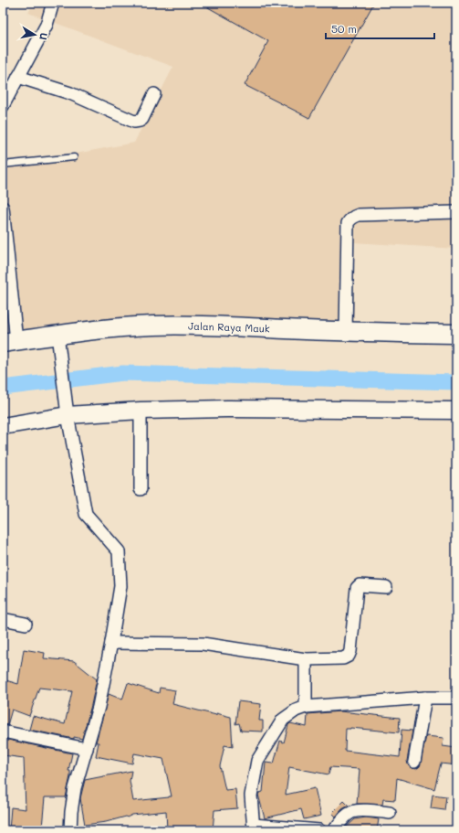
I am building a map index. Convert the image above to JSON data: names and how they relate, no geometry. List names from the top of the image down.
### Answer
{
  "streets": {
    "main road": ["Jalan Raya Mauk"]
  },
  "scale_bar": "50 m",
  "north": "right"
}
